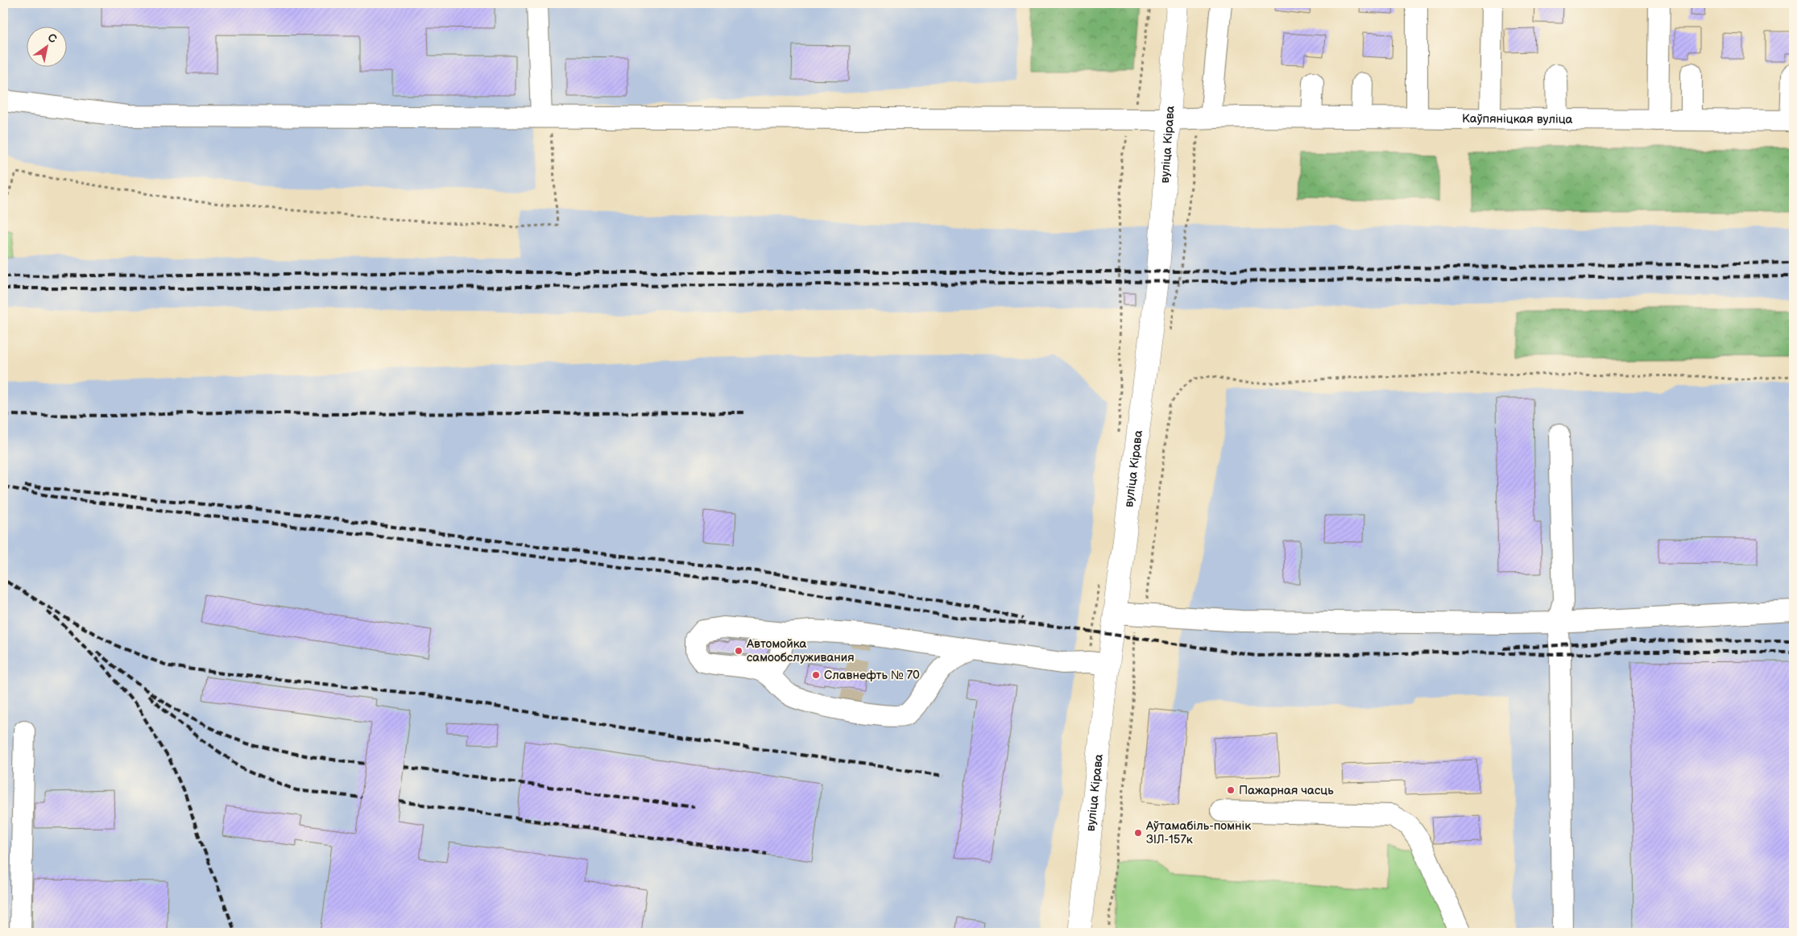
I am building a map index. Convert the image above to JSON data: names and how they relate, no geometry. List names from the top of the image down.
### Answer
{
  "streets": {
    "main road": ["вуліца Кірава"],
    "street": ["Каўпяніцкая вуліца"]
  },
  "crossings": [
    ["Каўпяніцкая вуліца", "вуліца Кірава"]
  ],
  "places": [
    "Автомойка самообслуживания",
    "Славнефть № 70",
    "Пажарная часць",
    "Аўтамабіль-помнік ЗІЛ-157к"
  ],
  "north": "top right"
}
